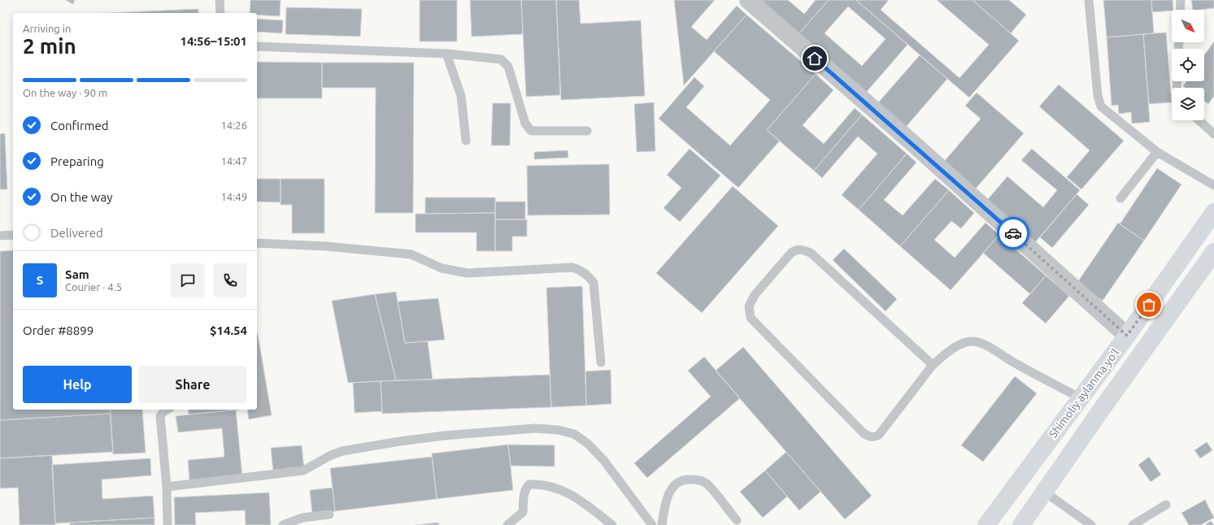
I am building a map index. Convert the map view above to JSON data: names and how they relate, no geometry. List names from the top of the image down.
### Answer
{
  "streets": {
    "main road": ["Shimoliy aylanma yoʻl"]
  },
  "north": "bottom right",
  "page": {
    "heading": ["2 min", "Arriving in", "14:56–15:01"],
    "panel": [
      "Sam",
      "Courier · 4.5",
      "Order #8899",
      "$14.54"
    ],
    "bar": "On the way · 90 m",
    "list": [
      ["Confirmed", "14:26"],
      ["Preparing", "14:47"],
      ["On the way", "14:49"],
      "Delivered"
    ],
    "round": "S",
    "buttons": ["Help", "Share"]
  }
}
